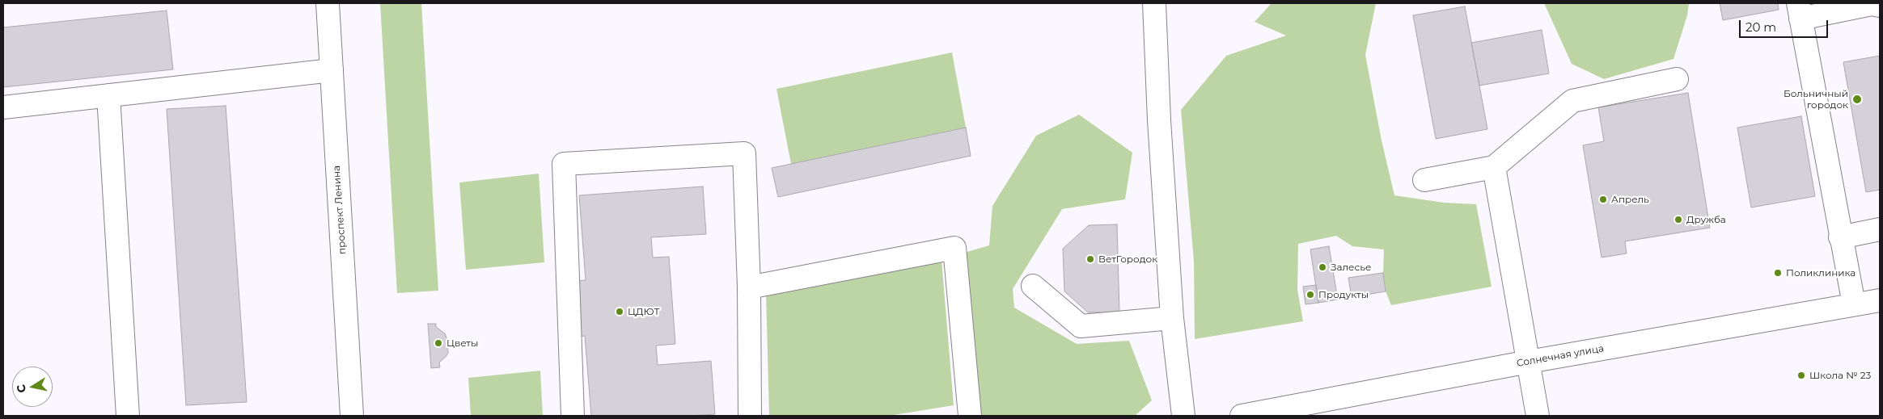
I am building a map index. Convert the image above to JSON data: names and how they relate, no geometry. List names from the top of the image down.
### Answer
{
  "streets": {
    "street": ["проспект Ленина", "Солнечная улица"]
  },
  "places": [
    "Больничный городок",
    "Апрель",
    "Дружба",
    "ВетГородок",
    "Залесье",
    "Поликлиника",
    "Продукты",
    "ЦДЮТ",
    "Цветы",
    "Школа № 23"
  ],
  "scale_bar": "20 m",
  "north": "left"
}
